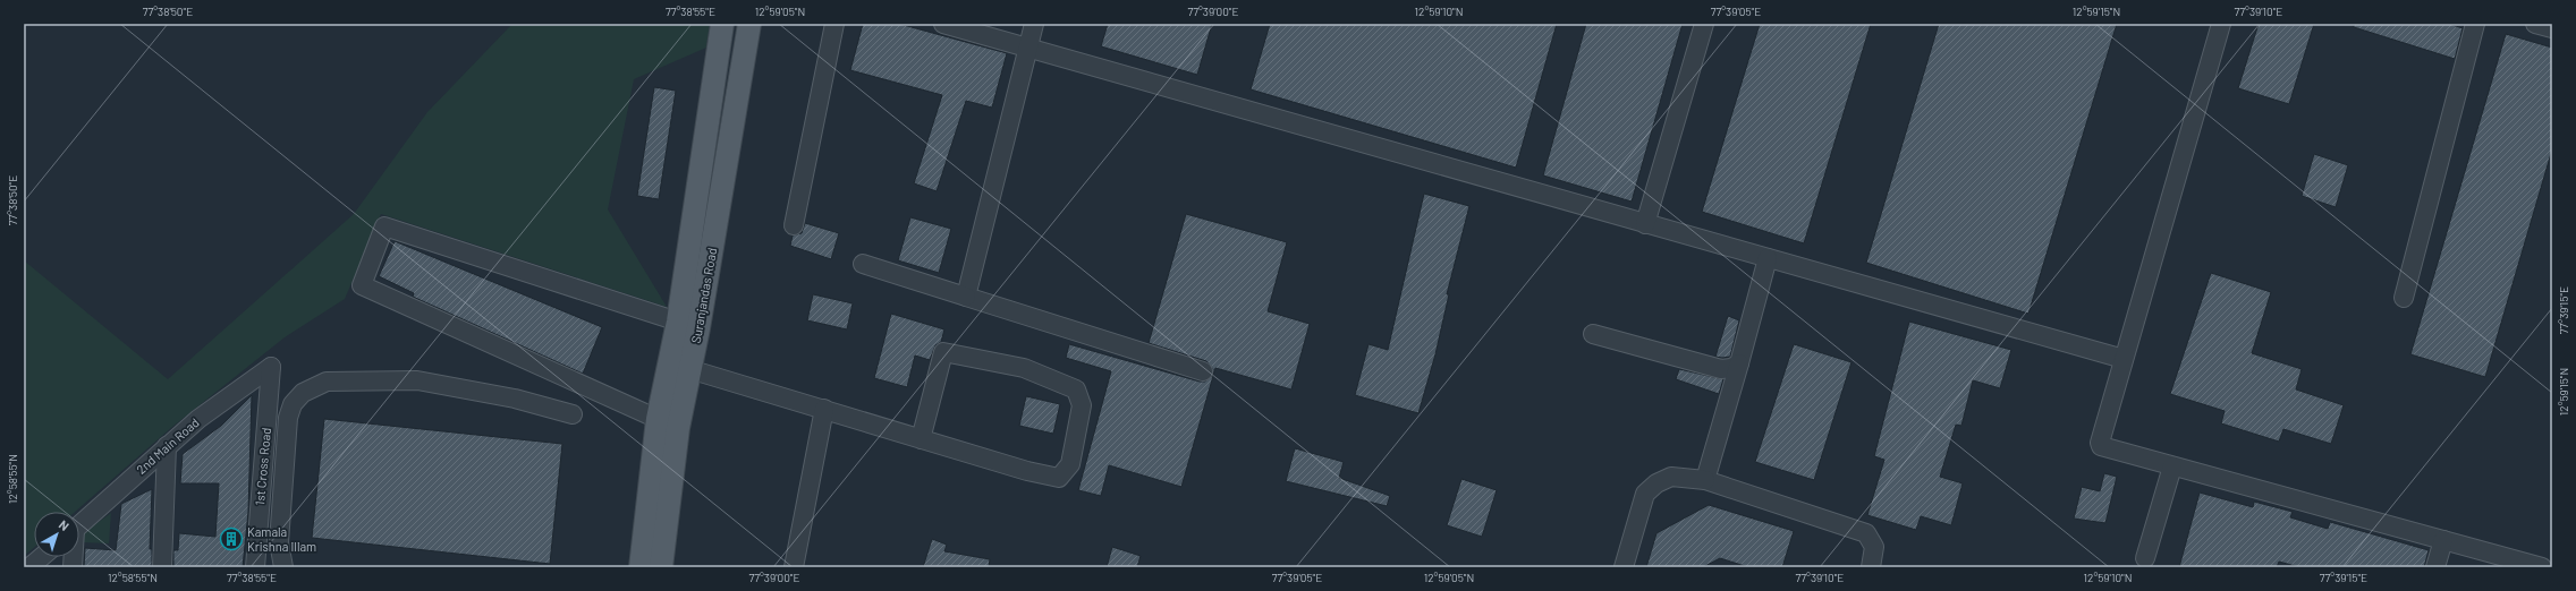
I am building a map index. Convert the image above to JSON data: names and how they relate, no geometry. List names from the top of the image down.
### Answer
{
  "streets": {
    "main road": ["Suranjandas Road"],
    "street": ["2nd Main Road", "1st Cross Road"]
  },
  "crossings": [
    ["2nd Main Road", "1st Cross Road"]
  ],
  "places": {
    "building": ["Kamala Krishna Illam"]
  },
  "north": "top right",
  "coordinates": [
    "77°38'50\"E",
    "77°38'55\"E",
    "12°59'05\"N",
    "77°39'00\"E",
    "12°59'10\"N",
    "77°39'05\"E",
    "12°59'15\"N",
    "77°39'10\"E",
    "77°39'15\"E",
    "12°58'55\"N"
  ]
}
